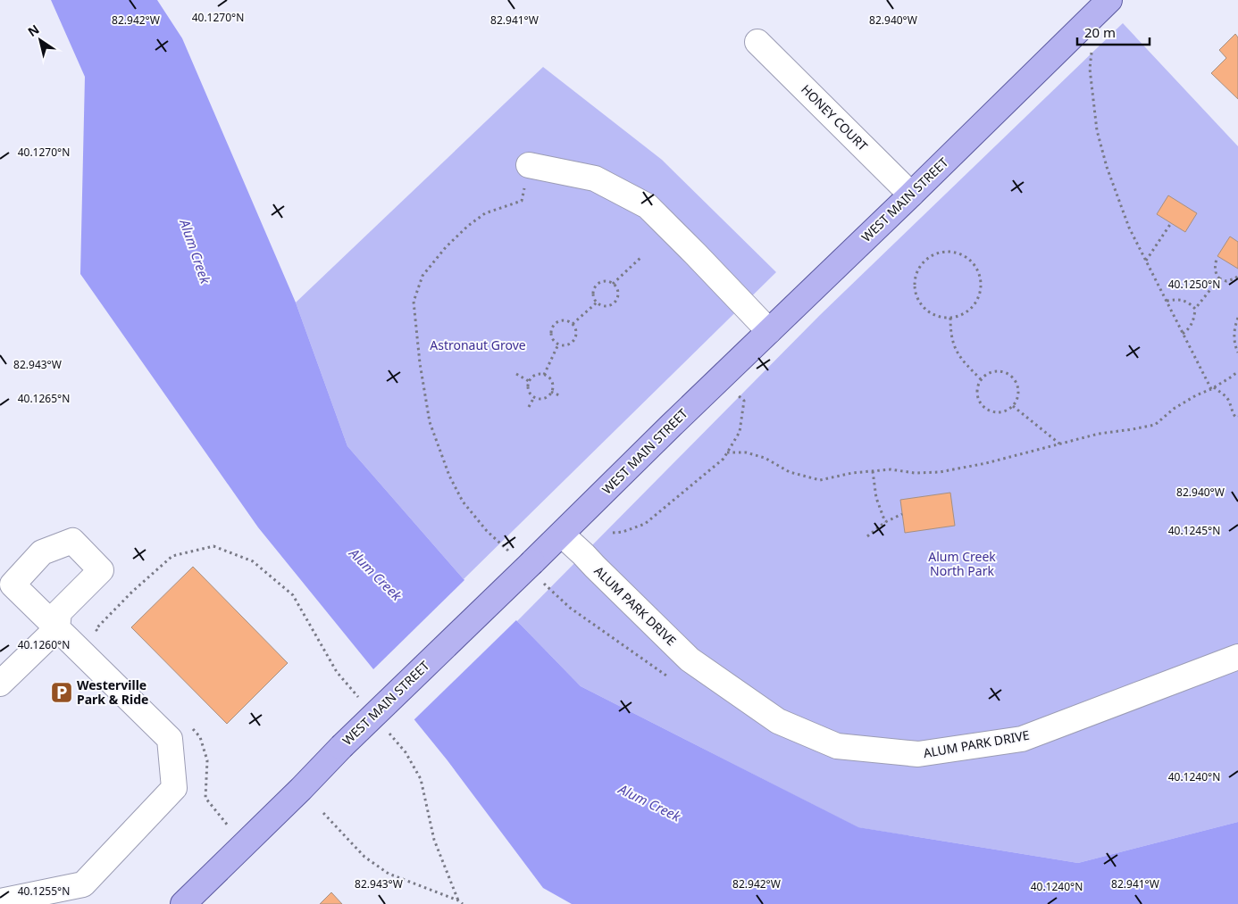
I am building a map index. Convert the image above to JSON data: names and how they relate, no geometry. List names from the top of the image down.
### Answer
{
  "streets": {
    "main road": ["WEST MAIN STREET"],
    "street": ["HONEY COURT", "ALUM PARK DRIVE"]
  },
  "crossings": [
    ["HONEY COURT", "WEST MAIN STREET"],
    ["WEST MAIN STREET", "ALUM PARK DRIVE"]
  ],
  "water": ["Alum Creek"],
  "parks": ["Astronaut Grove", "Alum Creek North Park"],
  "places": {
    "parking": ["Westerville Park & Ride"]
  },
  "scale_bar": "20 m",
  "north": "top left",
  "coordinates": [
    "40.1270°N",
    "82.942°W",
    "82.941°W",
    "82.940°W",
    "40.1250°N",
    "82.943°W",
    "40.1265°N",
    "40.1245°N",
    "40.1260°N",
    "40.1240°N",
    "40.1255°N"
  ]
}
